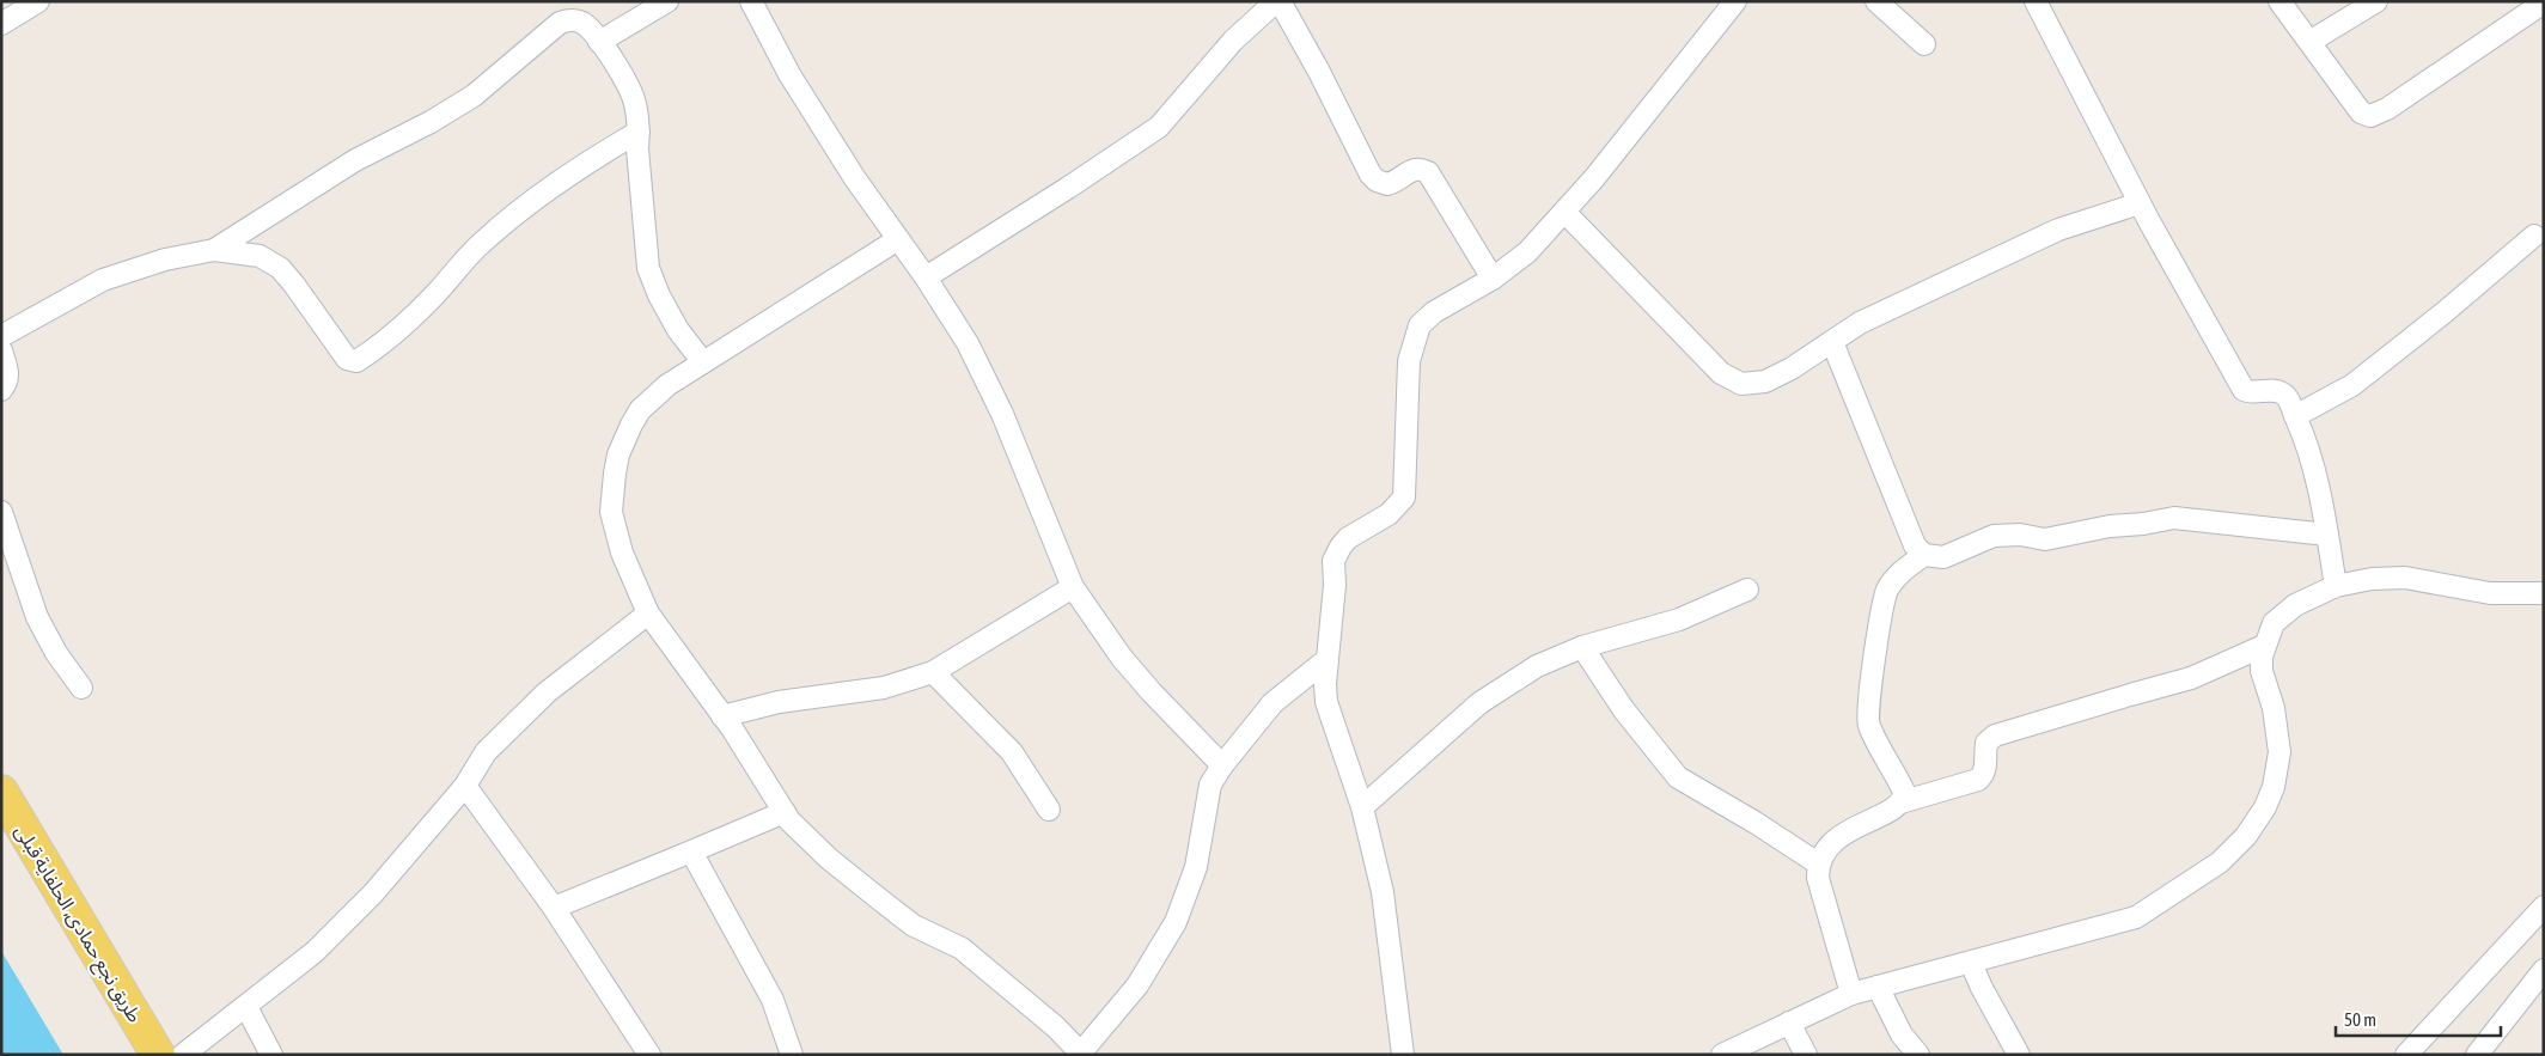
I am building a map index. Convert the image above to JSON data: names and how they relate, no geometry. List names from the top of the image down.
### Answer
{
  "streets": {
    "main road": ["طريق نجع حمادى, الحلفاية قبلى"]
  },
  "scale_bar": "50 m"
}
